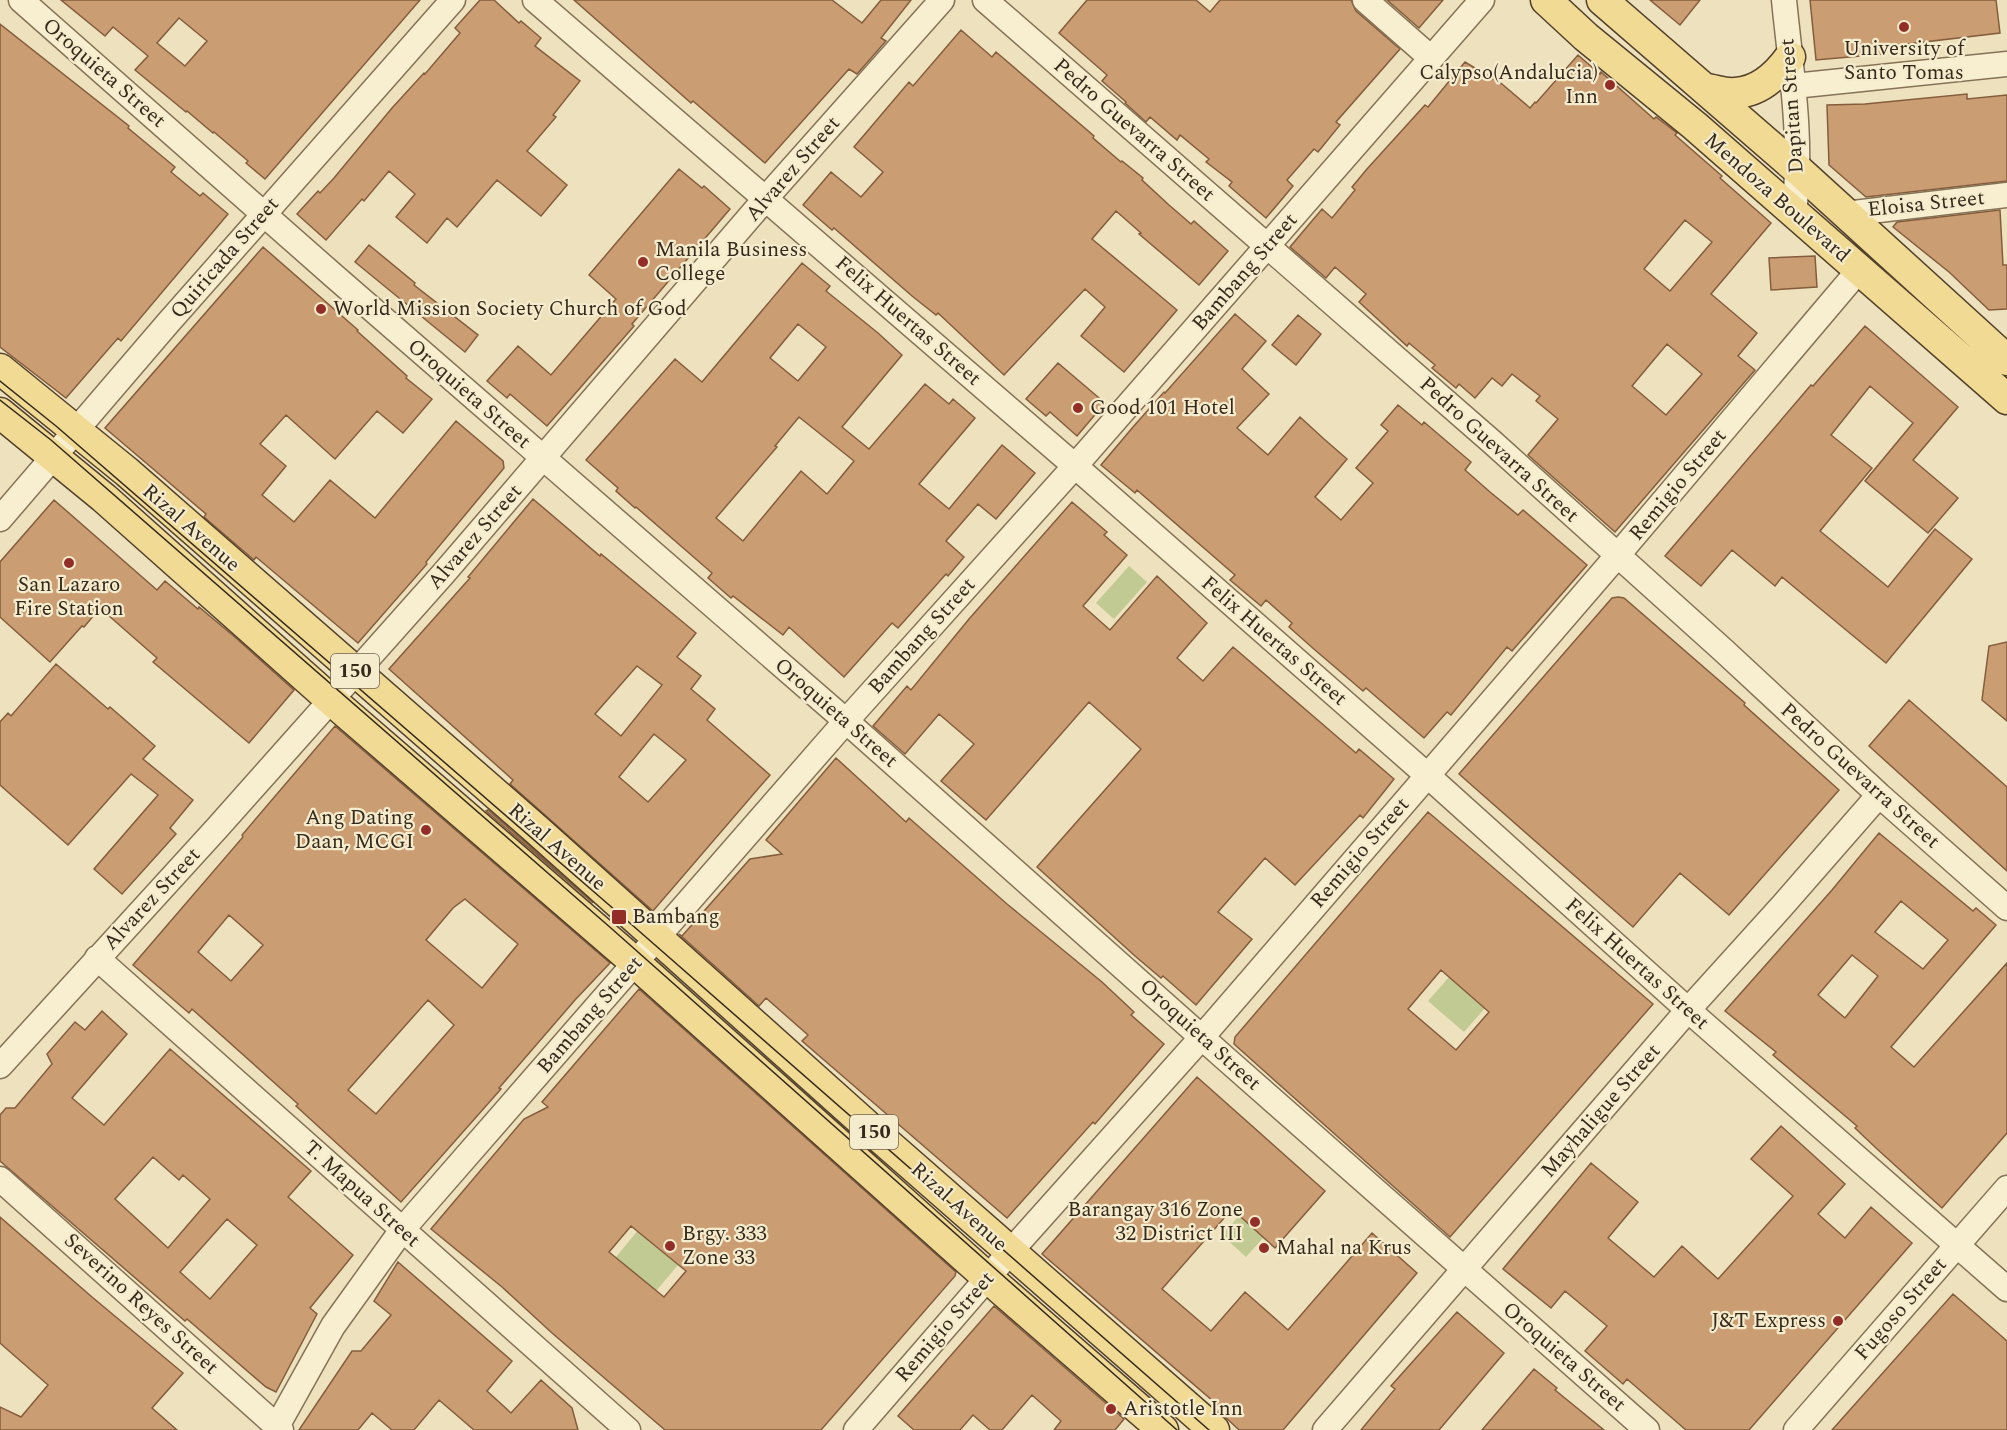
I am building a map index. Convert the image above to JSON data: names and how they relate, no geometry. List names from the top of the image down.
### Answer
{
  "streets": {
    "main road": ["Mendoza Boulevard", "Rizal Avenue", "150"],
    "street": [
      "Oroquieta Street",
      "Dapitan Street",
      "Pedro Guevarra Street",
      "Alvarez Street",
      "Eloisa Street",
      "Quiricada Street",
      "Bambang Street",
      "Felix Huertas Street",
      "Remigio Street",
      "Mayhaligue Street",
      "T. Mapua Street",
      "Severino Reyes Street",
      "Fugoso Street"
    ]
  },
  "crossings": [
    ["Oroquieta Street", "Alvarez Street"],
    ["Oroquieta Street", "Quiricada Street"],
    ["Oroquieta Street", "Bambang Street"],
    ["Oroquieta Street", "Remigio Street"],
    ["Oroquieta Street", "Mayhaligue Street"],
    ["Dapitan Street", "Mendoza Boulevard"],
    ["Pedro Guevarra Street", "Bambang Street"],
    ["Pedro Guevarra Street", "Remigio Street"],
    ["Pedro Guevarra Street", "Mayhaligue Street"],
    ["Alvarez Street", "Felix Huertas Street"],
    ["Alvarez Street", "Rizal Avenue"],
    ["Alvarez Street", "T. Mapua Street"],
    ["Mendoza Boulevard", "Eloisa Street"],
    ["Mendoza Boulevard", "Remigio Street"],
    ["Quiricada Street", "Rizal Avenue"],
    ["Bambang Street", "Felix Huertas Street"],
    ["Bambang Street", "Rizal Avenue"],
    ["Bambang Street", "T. Mapua Street"],
    ["Bambang Street", "Severino Reyes Street"],
    ["Felix Huertas Street", "Remigio Street"],
    ["Felix Huertas Street", "Mayhaligue Street"],
    ["Felix Huertas Street", "Fugoso Street"],
    ["Remigio Street", "Rizal Avenue"]
  ],
  "places": {
    "other": [
      "University of Santo Tomas",
      "Calypso(Andalucia) Inn",
      "Manila Business College",
      "World Mission Society Church of God",
      "Good 101 Hotel",
      "San Lazaro Fire Station",
      "Ang Dating Daan, MCGI",
      "Barangay 316 Zone 32 District III",
      "Brgy. 333 Zone 33",
      "Mahal na Krus",
      "J&T Express",
      "Aristotle Inn"
    ],
    "transit": ["Bambang"]
  }
}
